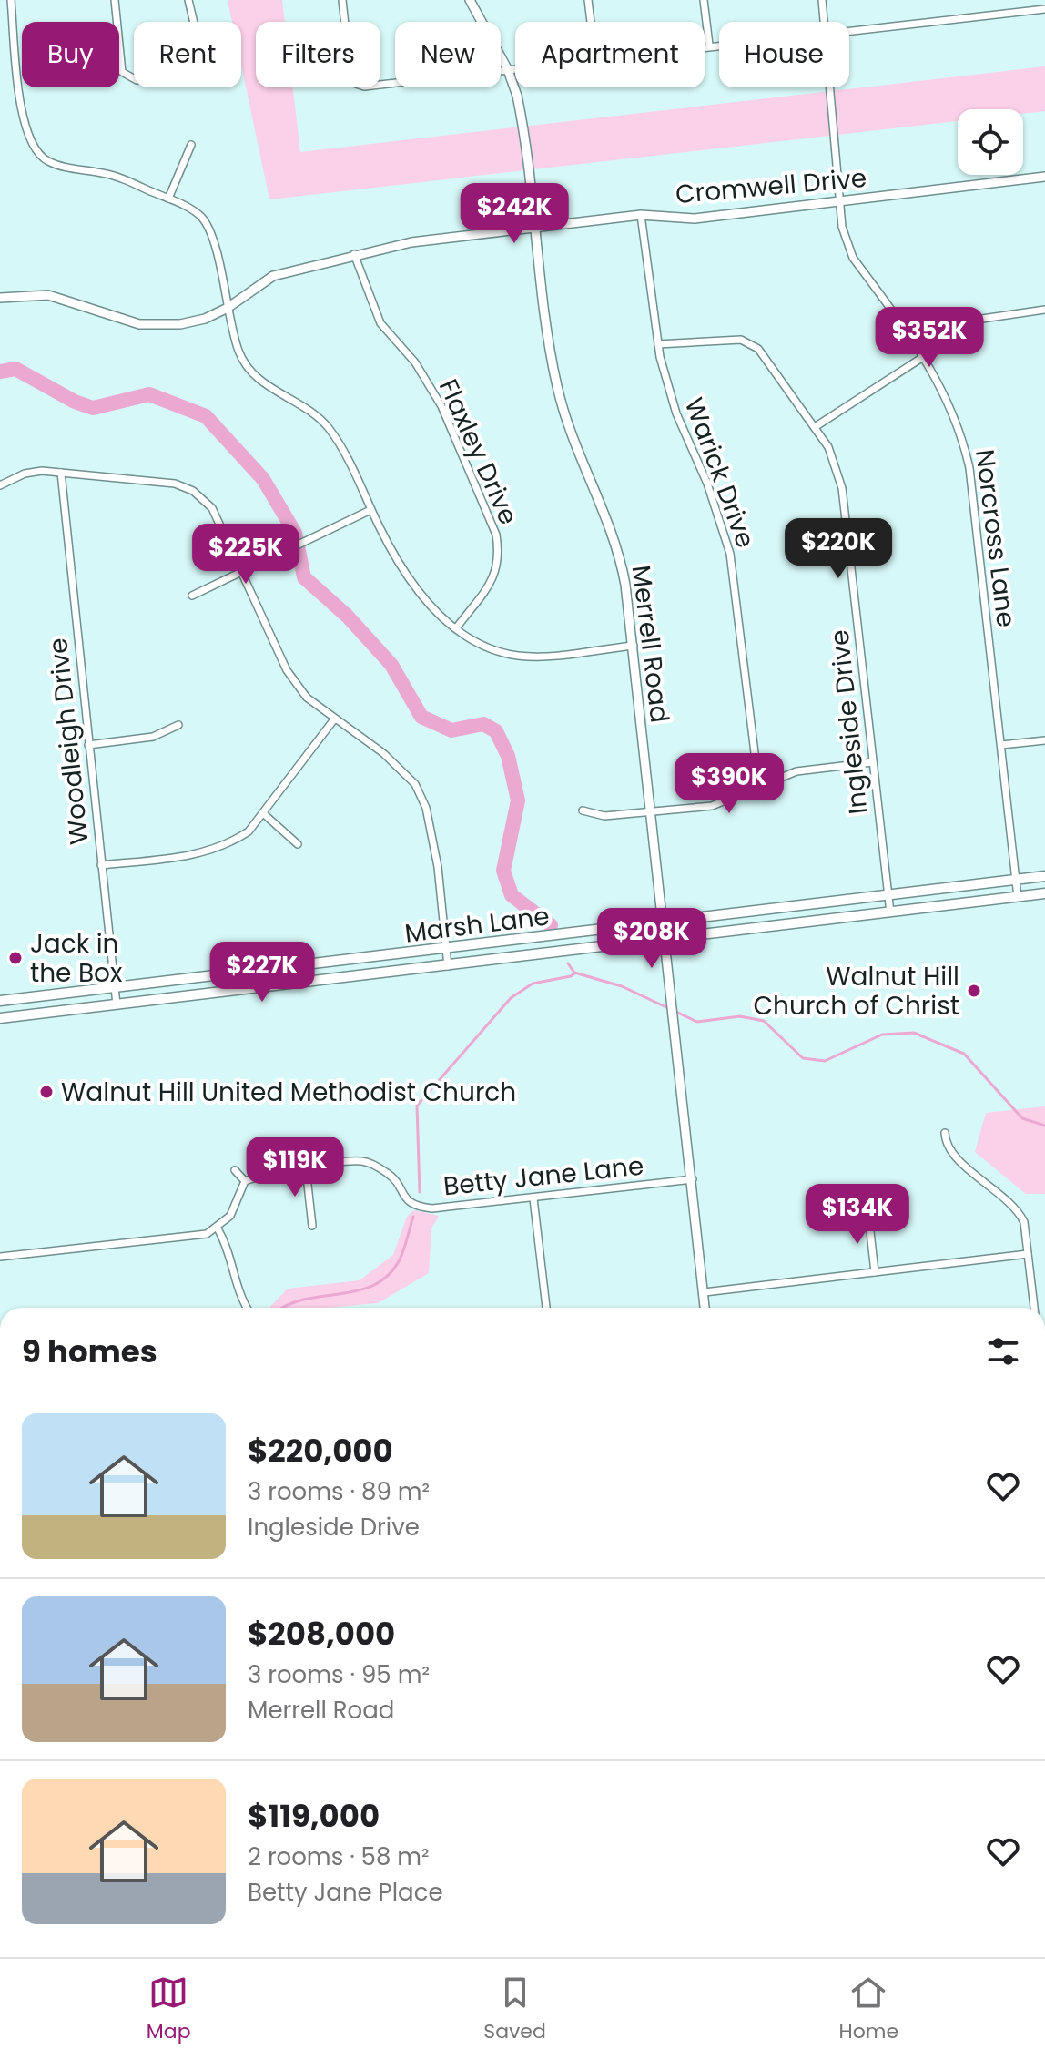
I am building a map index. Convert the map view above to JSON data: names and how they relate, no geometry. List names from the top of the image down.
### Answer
{
  "streets": {
    "main road": ["Marsh Lane"],
    "street": [
      "Cromwell Drive",
      "Flaxley Drive",
      "Warick Drive",
      "Norcross Lane",
      "Merrell Road",
      "Ingleside Drive",
      "Woodleigh Drive",
      "Betty Jane Lane"
    ]
  },
  "crossings": [
    ["Cromwell Drive", "Flaxley Drive"],
    ["Cromwell Drive", "Warick Drive"],
    ["Cromwell Drive", "Norcross Lane"],
    ["Cromwell Drive", "Merrell Road"],
    ["Warick Drive", "Ingleside Drive"],
    ["Norcross Lane", "Marsh Lane"],
    ["Merrell Road", "Marsh Lane"],
    ["Merrell Road", "Betty Jane Lane"],
    ["Ingleside Drive", "Marsh Lane"],
    ["Woodleigh Drive", "Marsh Lane"]
  ],
  "places": ["Jack in the Box", "Walnut Hill Church of Christ", "Walnut Hill United Methodist Church"],
  "page": {
    "chip": [
      "Buy",
      "Rent",
      "Filters",
      "New",
      "Apartment",
      "House"
    ],
    "price": [
      "$242K",
      "$352K",
      "$220K",
      "$225K",
      "$390K",
      "$208K",
      "$227K",
      "$119K",
      "$134K"
    ],
    "heading": "9 homes",
    "list": [
      {
        "name": "$220,000",
        "note": "3 rooms · 89 m² · Ingleside Drive"
      },
      {
        "name": "$208,000",
        "note": "3 rooms · 95 m² · Merrell Road"
      },
      {
        "name": "$119,000",
        "note": "2 rooms · 58 m² · Betty Jane Place"
      }
    ],
    "tabs": ["Map", "Saved", "Home"]
  }
}
